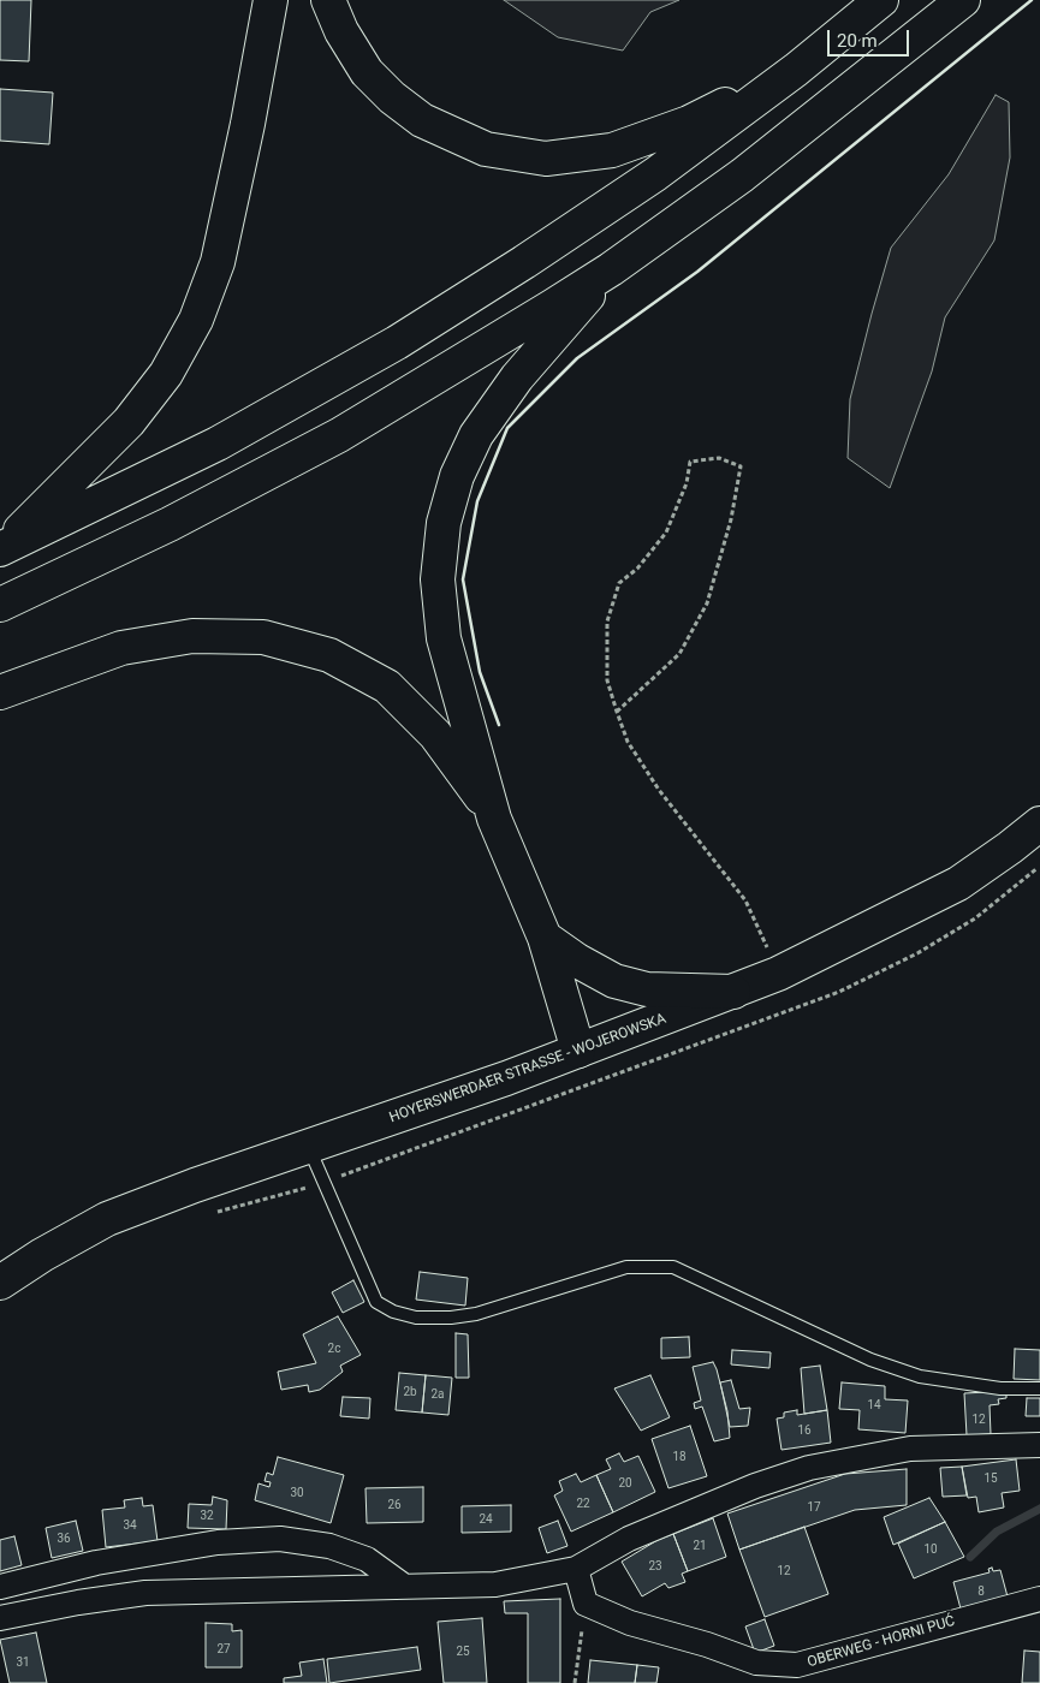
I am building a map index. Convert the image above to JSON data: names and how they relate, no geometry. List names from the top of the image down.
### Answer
{
  "streets": {
    "main road": ["HOYERSWERDAER STRASSE - WOJEROWSKA"],
    "street": ["OBERWEG - HORNI PUĆ"]
  },
  "house_numbers": [
    "2c",
    "2b",
    "2a",
    "14",
    "12",
    "16",
    "18",
    "15",
    "20",
    "30",
    "22",
    "26",
    "17",
    "32",
    "24",
    "34",
    "36",
    "21",
    "10",
    "23",
    "12",
    "8",
    "27",
    "25",
    "31"
  ],
  "scale_bar": "20 m"
}
